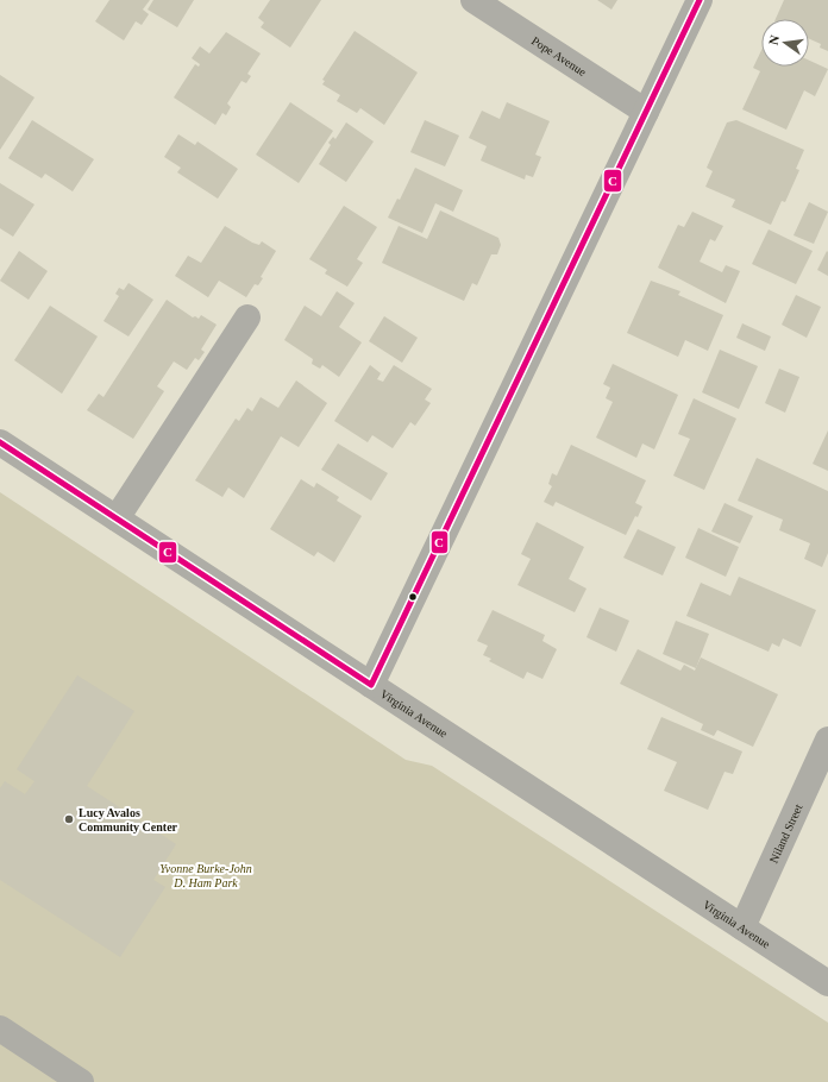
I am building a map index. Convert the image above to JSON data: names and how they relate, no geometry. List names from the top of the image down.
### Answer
{
  "streets": {
    "street": ["Pope Avenue", "Virginia Avenue", "Niland Street"]
  },
  "crossings": [
    ["Virginia Avenue", "Niland Street"]
  ],
  "parks": ["Yvonne Burke-John D. Ham Park"],
  "places": ["Lucy Avalos Community Center"],
  "lines": ["transit line C"],
  "north": "left"
}
